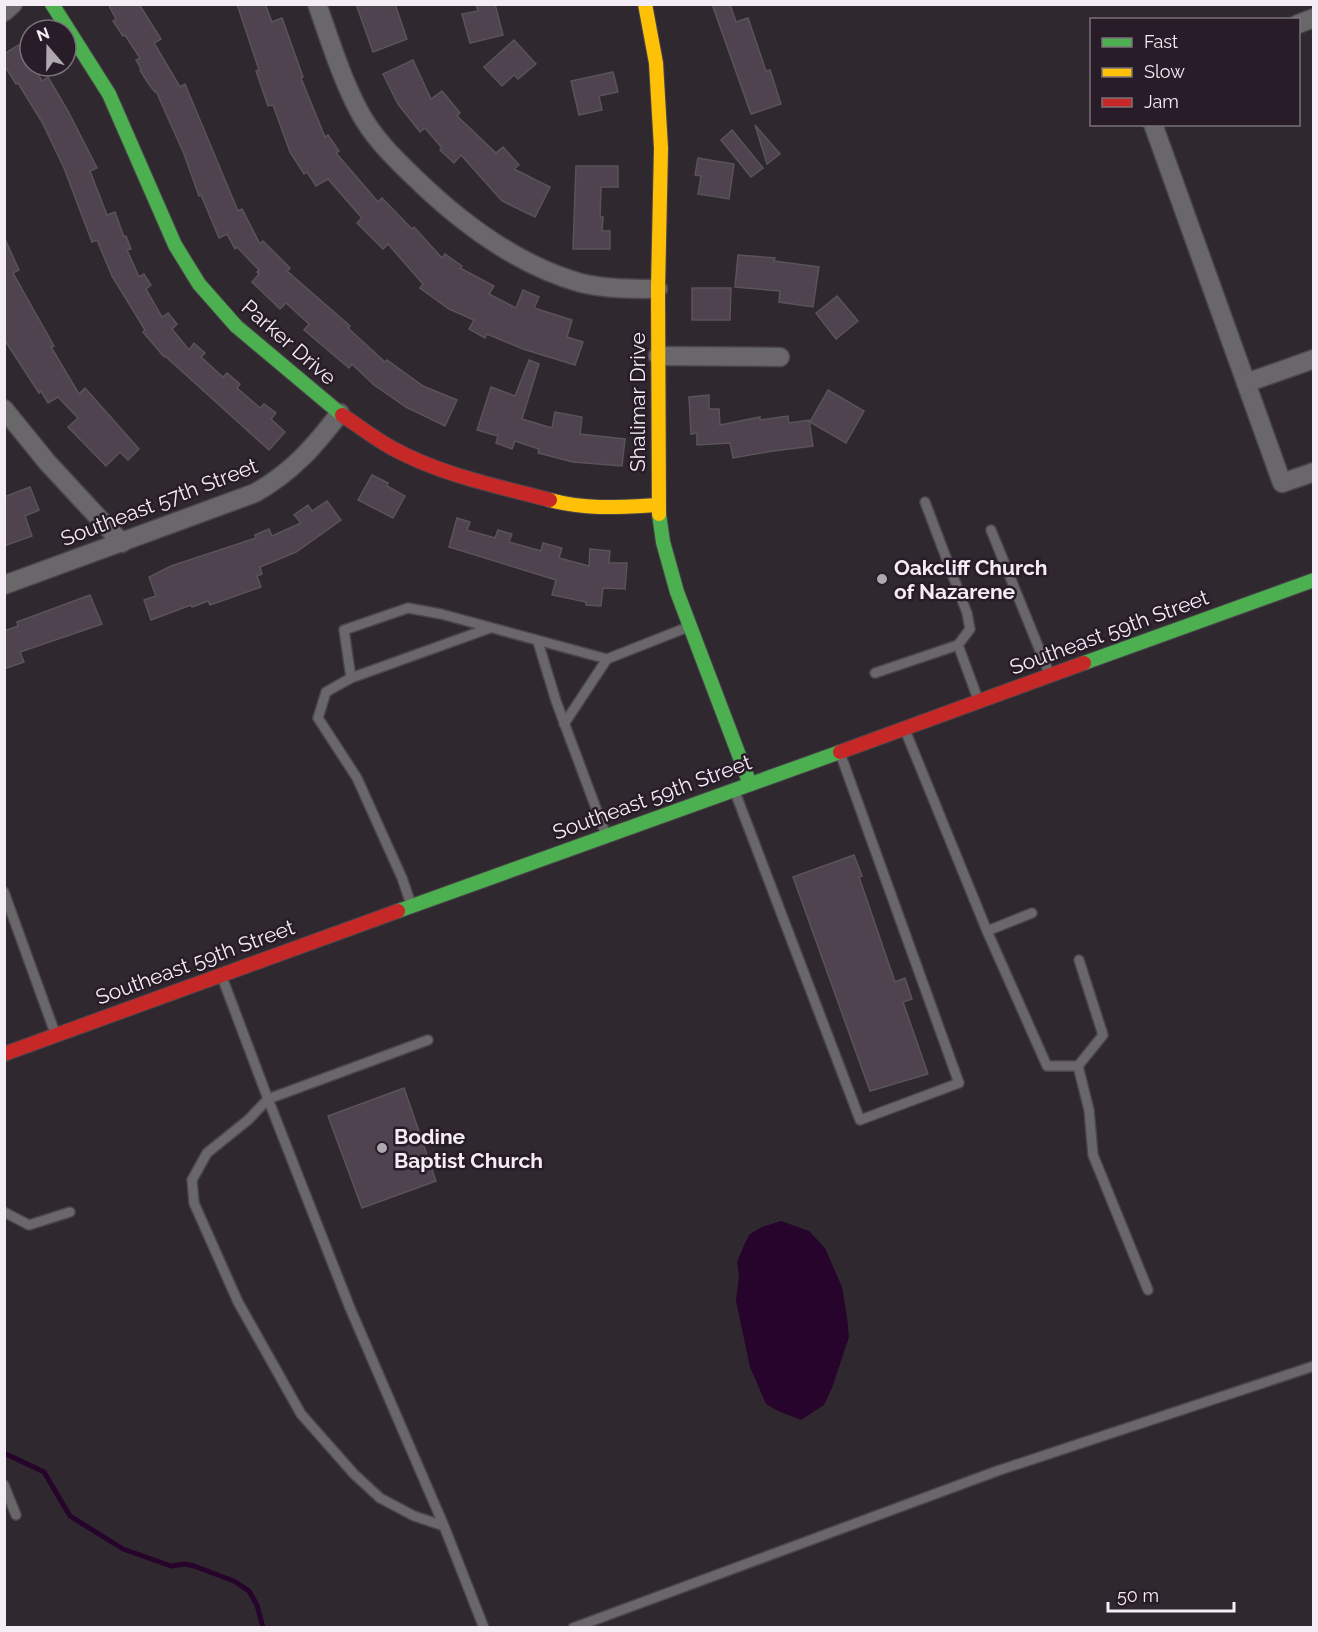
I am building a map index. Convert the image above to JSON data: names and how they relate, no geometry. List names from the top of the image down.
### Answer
{
  "streets": {
    "street": [
      "Parker Drive",
      "Shalimar Drive",
      "Southeast 57th Street",
      "Southeast 59th Street"
    ]
  },
  "crossings": [
    ["Parker Drive", "Shalimar Drive"],
    ["Parker Drive", "Southeast 57th Street"],
    ["Shalimar Drive", "Southeast 59th Street"]
  ],
  "places": ["Oakcliff Church of Nazarene", "Bodine Baptist Church"],
  "legend": ["Fast", "Slow", "Jam"],
  "scale_bar": "50 m",
  "north": "top"
}
